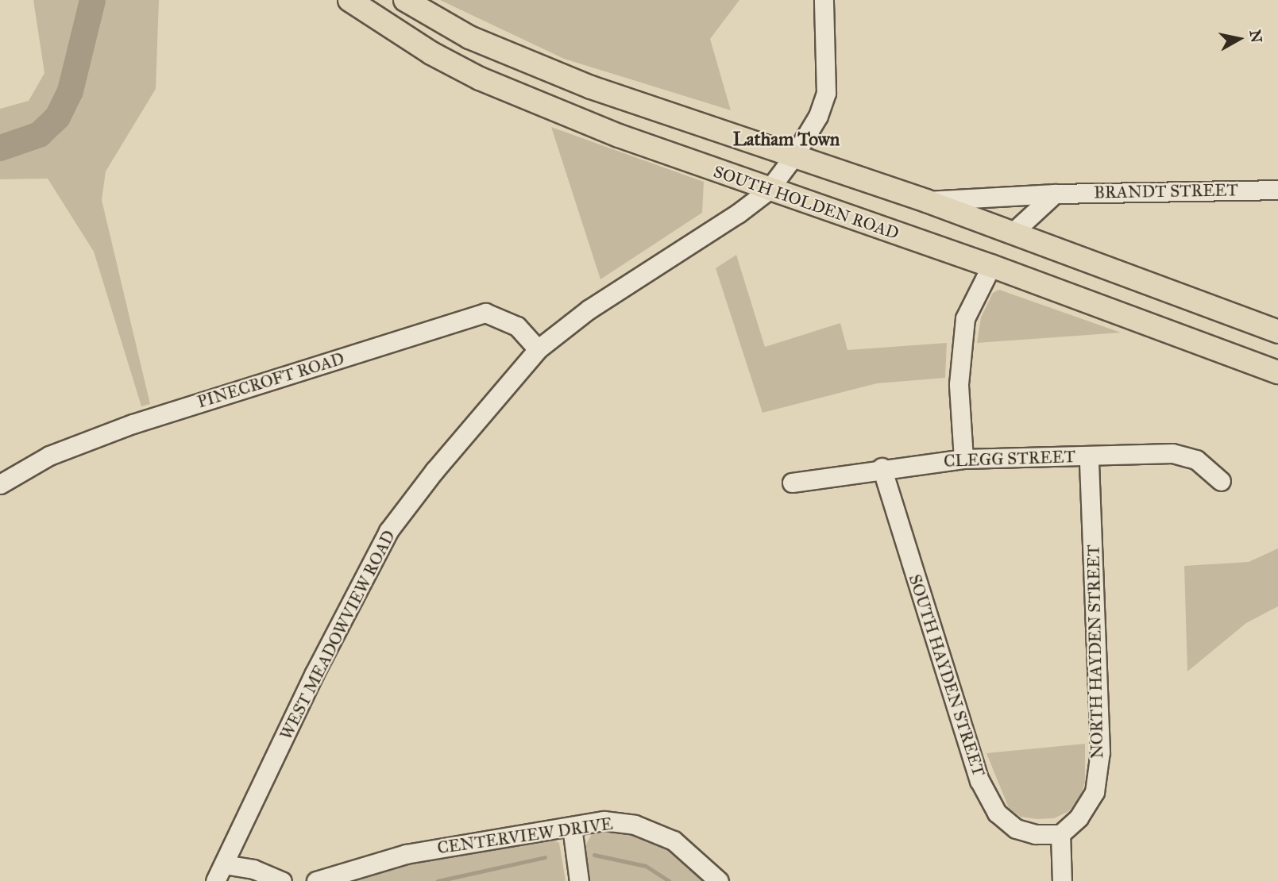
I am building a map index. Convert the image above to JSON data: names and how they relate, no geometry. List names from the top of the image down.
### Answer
{
  "streets": {
    "main road": ["SOUTH HOLDEN ROAD"],
    "street": [
      "BRANDT STREET",
      "PINECROFT ROAD",
      "CLEGG STREET",
      "WEST MEADOWVIEW ROAD",
      "NORTH HAYDEN STREET",
      "SOUTH HAYDEN STREET",
      "CENTERVIEW DRIVE"
    ]
  },
  "crossings": [
    ["SOUTH HOLDEN ROAD", "WEST MEADOWVIEW ROAD"],
    ["PINECROFT ROAD", "WEST MEADOWVIEW ROAD"],
    ["CLEGG STREET", "NORTH HAYDEN STREET"],
    ["CLEGG STREET", "SOUTH HAYDEN STREET"],
    ["NORTH HAYDEN STREET", "SOUTH HAYDEN STREET"]
  ],
  "districts": ["Latham Town"],
  "north": "right"
}
